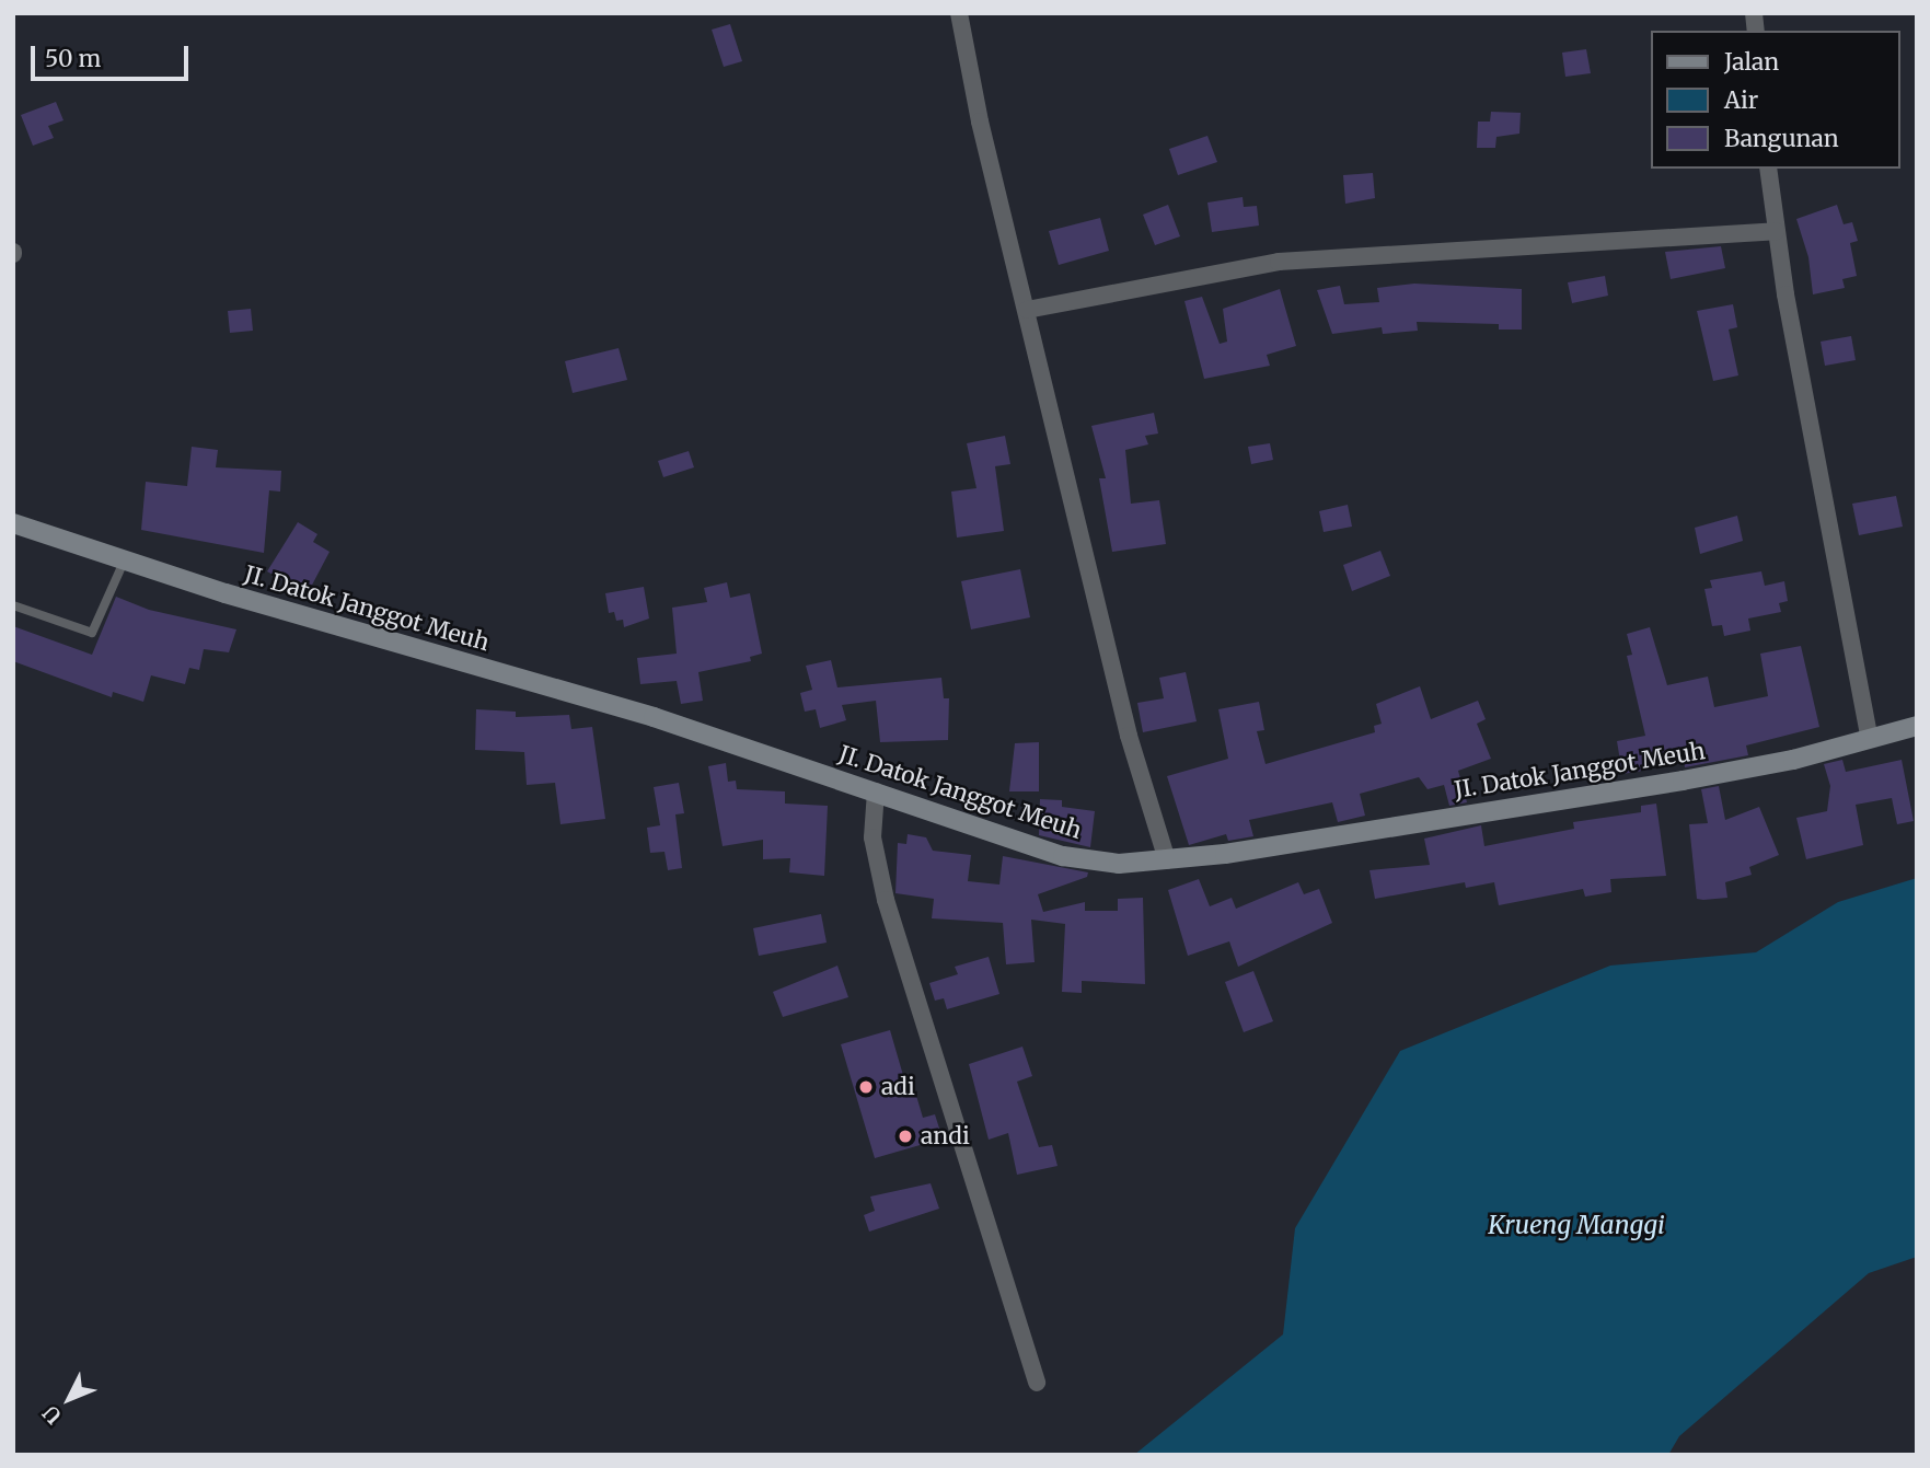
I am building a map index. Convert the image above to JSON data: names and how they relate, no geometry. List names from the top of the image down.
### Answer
{
  "streets": {
    "street": ["JI. Datok Janggot Meuh"]
  },
  "water": ["Krueng Manggi"],
  "places": ["adi", "andi"],
  "legend": ["Jalan", "Air", "Bangunan"],
  "scale_bar": "50 m",
  "north": "bottom left"
}
